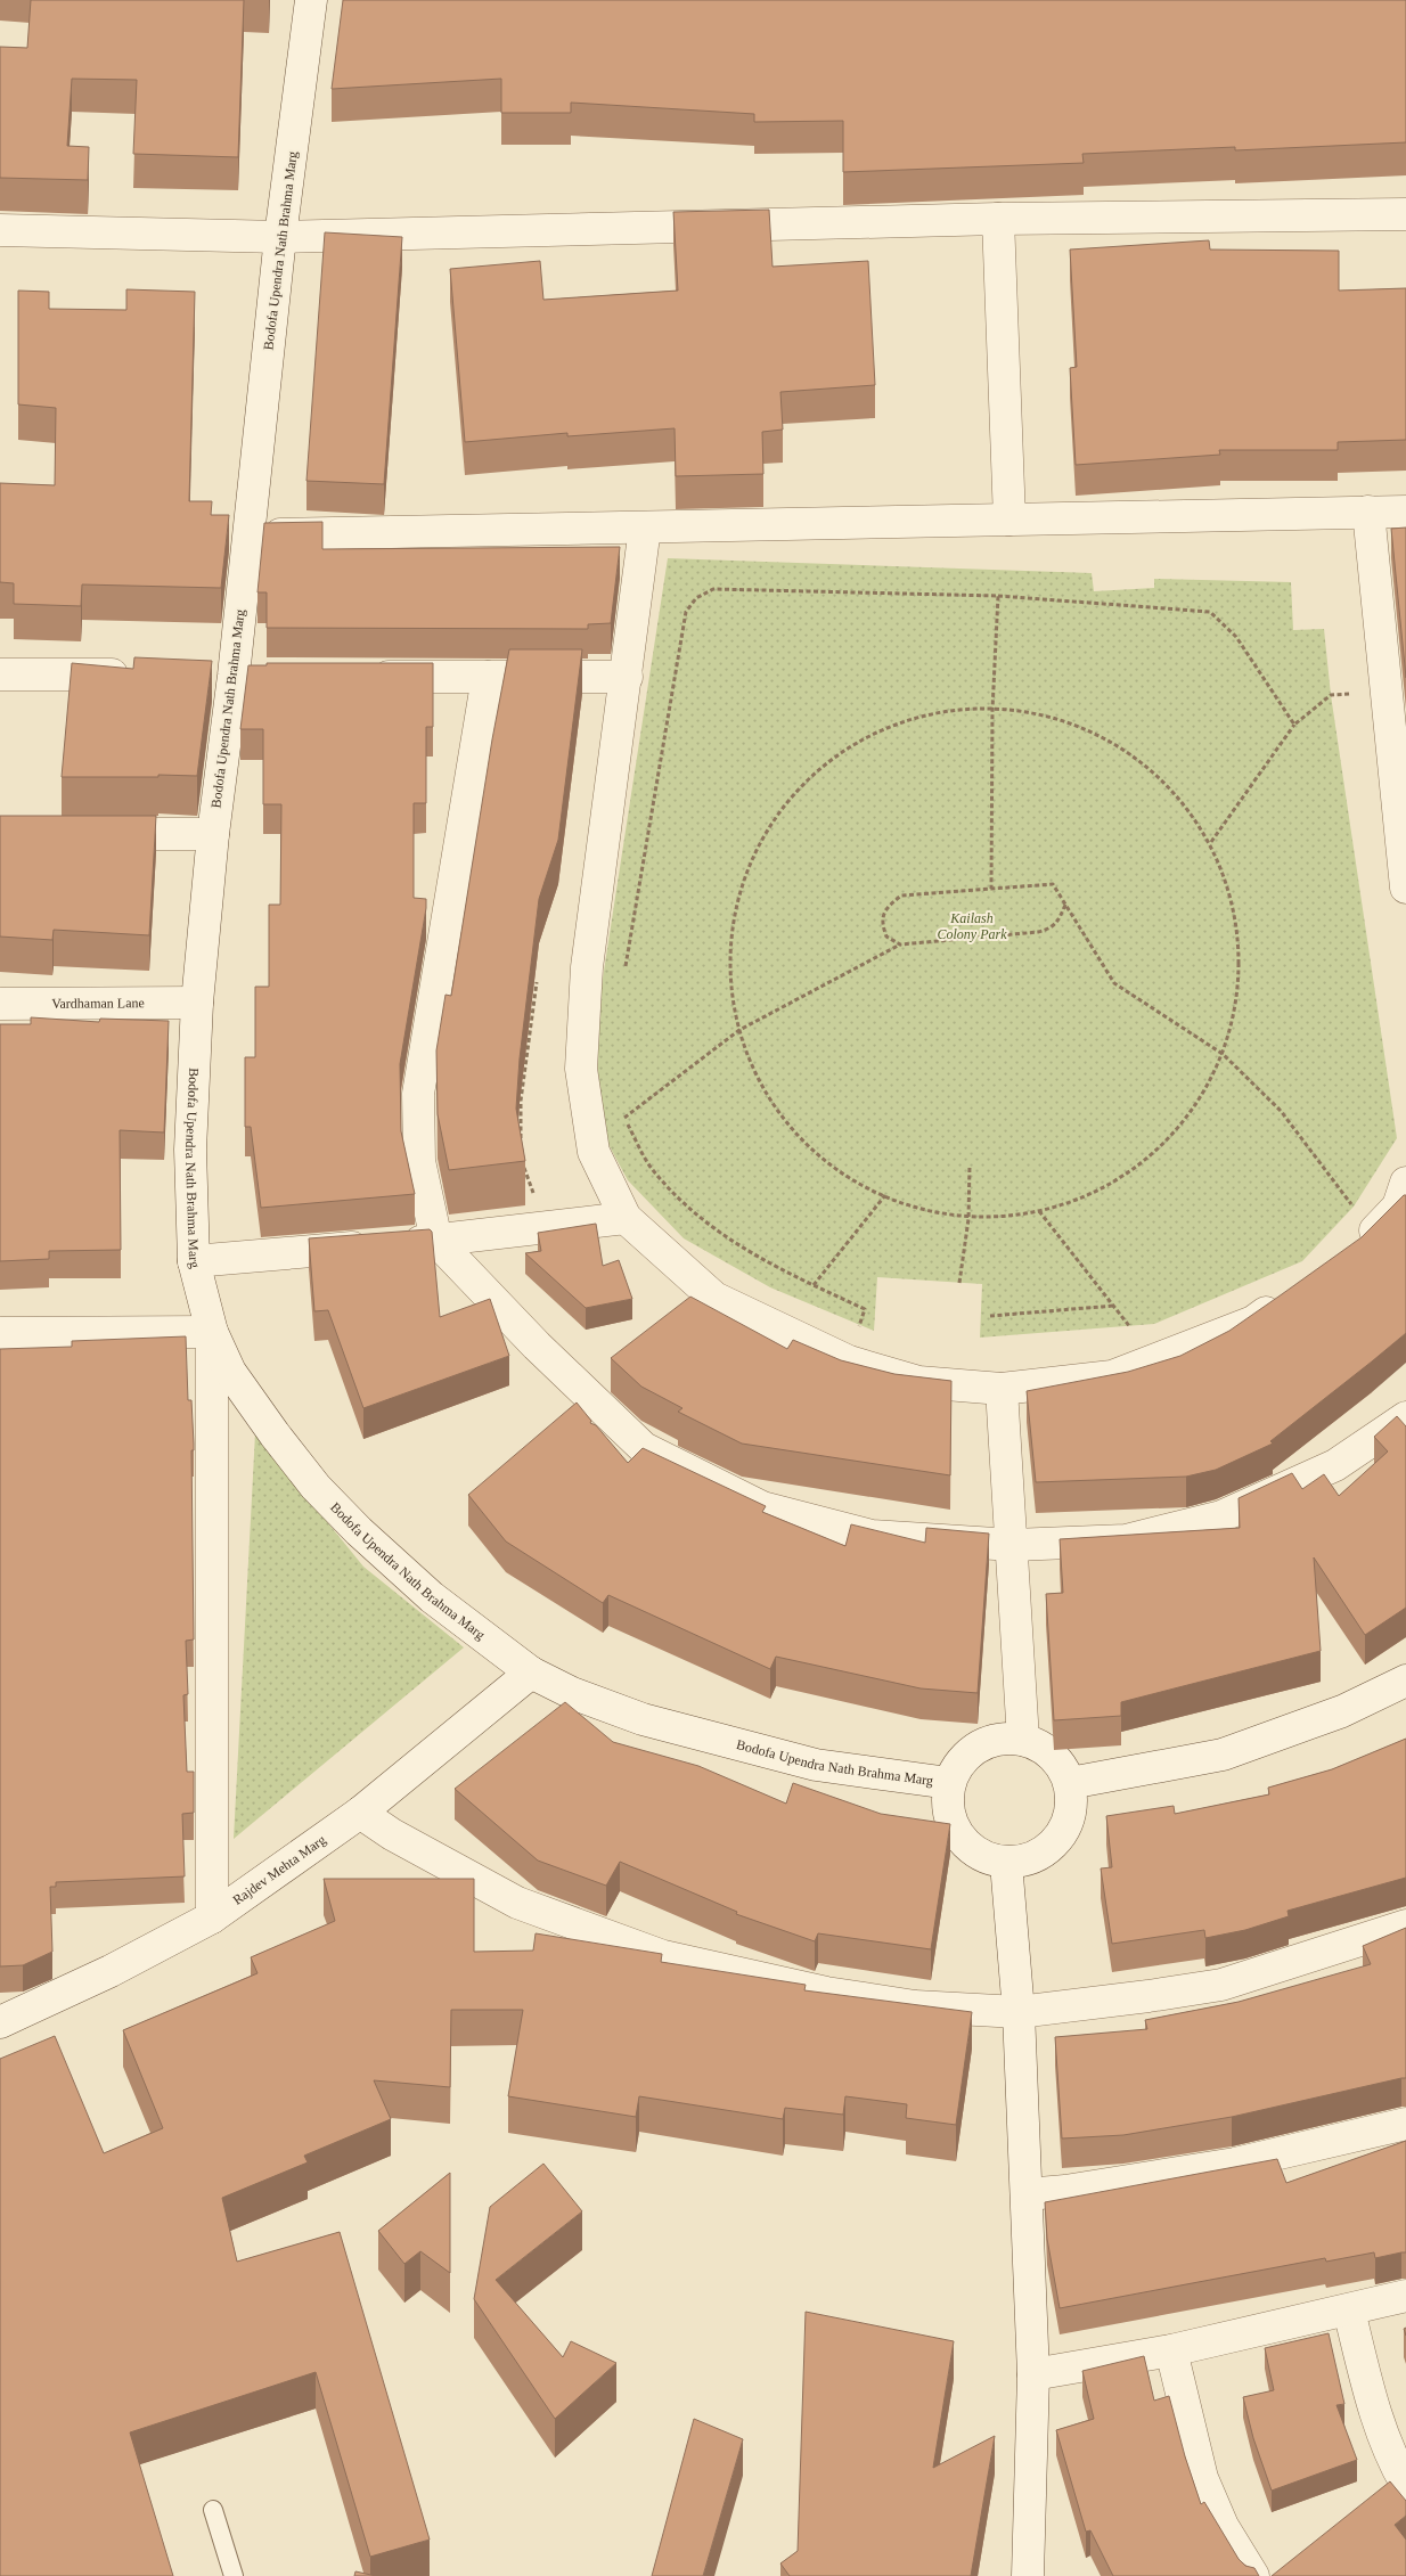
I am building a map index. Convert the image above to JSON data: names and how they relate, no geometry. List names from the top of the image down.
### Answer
{
  "streets": {
    "street": ["Bodofa Upendra Nath Brahma Marg", "Vardhaman Lane", "Rajdev Mehta Marg"]
  },
  "crossings": [
    ["Bodofa Upendra Nath Brahma Marg", "Vardhaman Lane"],
    ["Bodofa Upendra Nath Brahma Marg", "Rajdev Mehta Marg"]
  ],
  "parks": ["Kailash Colony Park"]
}
